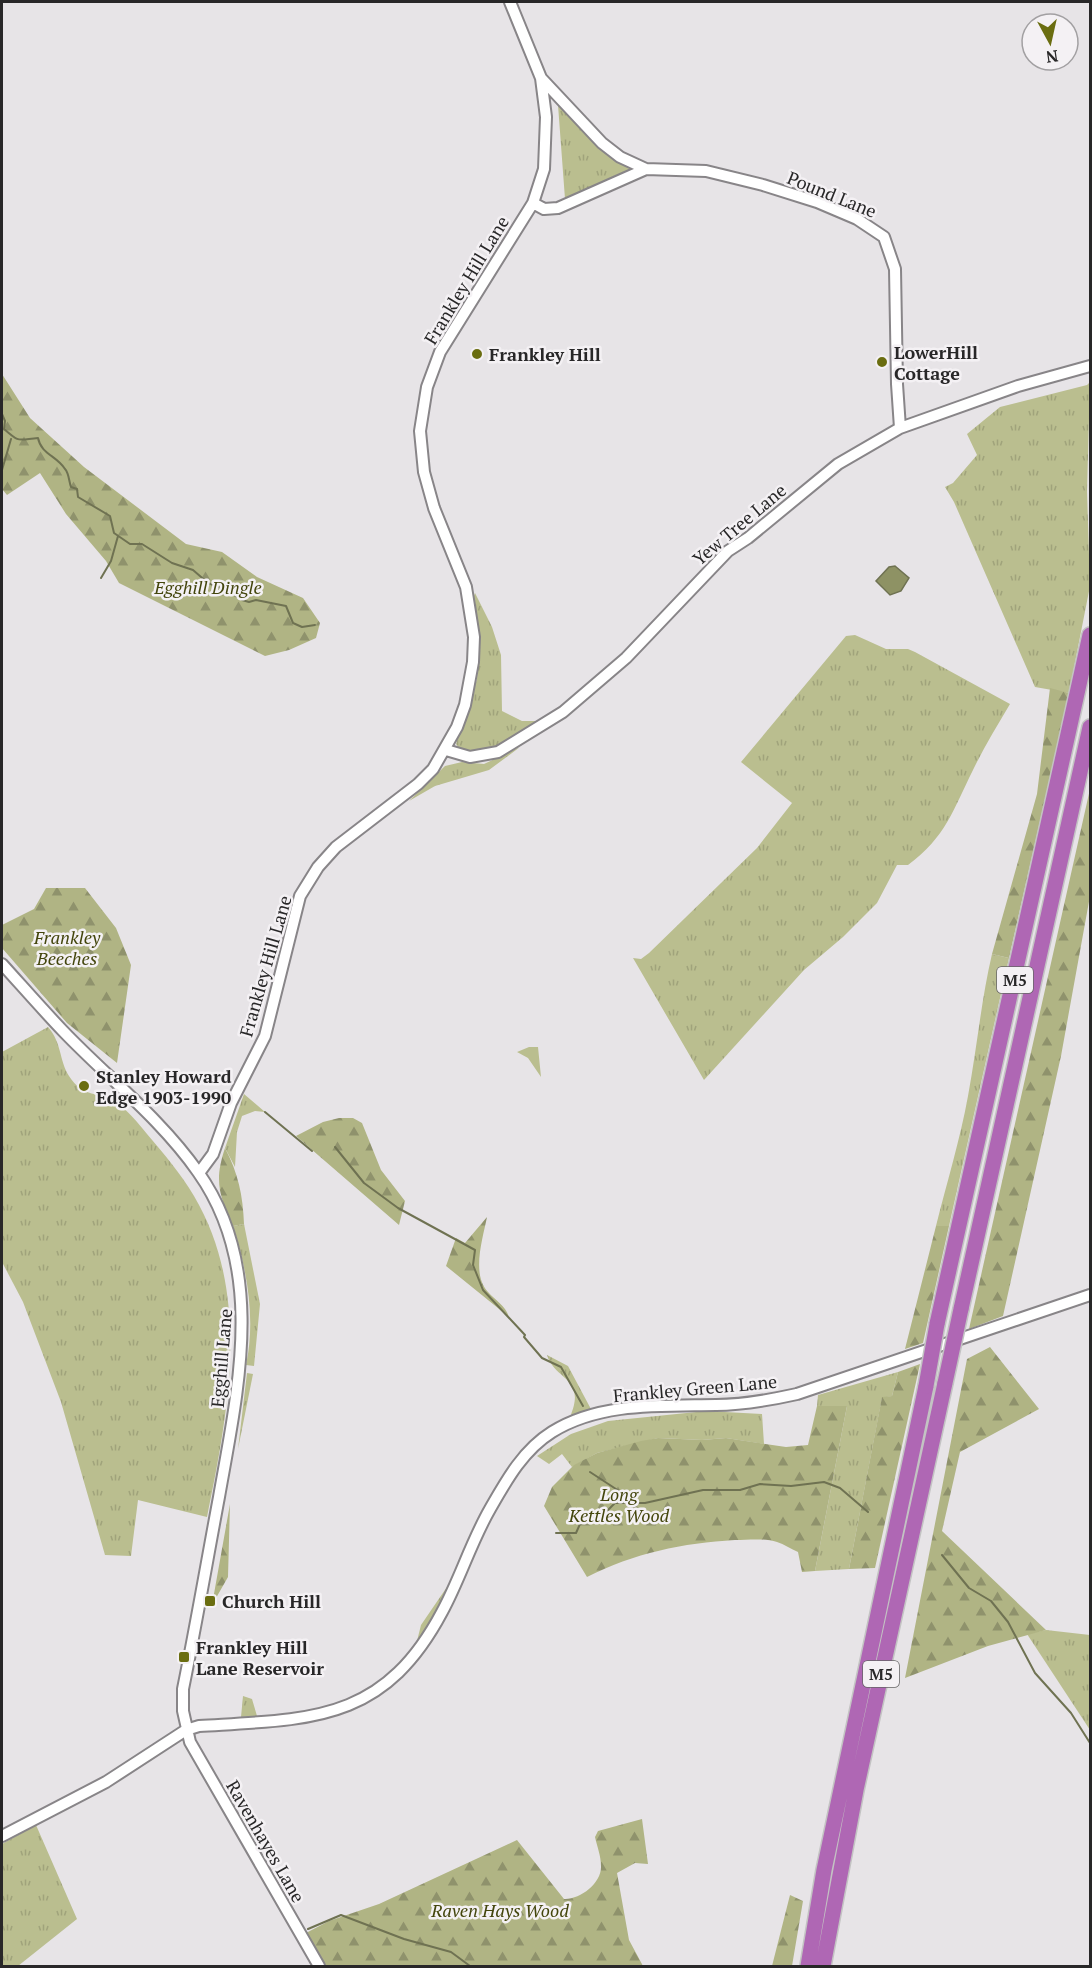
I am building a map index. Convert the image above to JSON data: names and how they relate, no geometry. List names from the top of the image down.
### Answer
{
  "streets": {
    "highway": ["M5"],
    "street": [
      "Pound Lane",
      "Frankley Hill Lane",
      "Yew Tree Lane",
      "Egghill Lane",
      "Frankley Green Lane",
      "Ravenhayes Lane"
    ]
  },
  "crossings": [
    ["Pound Lane", "Frankley Hill Lane"],
    ["Pound Lane", "Yew Tree Lane"],
    ["Frankley Hill Lane", "Yew Tree Lane"],
    ["Frankley Hill Lane", "Egghill Lane"],
    ["Egghill Lane", "Frankley Green Lane"],
    ["Egghill Lane", "Ravenhayes Lane"],
    ["Frankley Green Lane", "Ravenhayes Lane"]
  ],
  "parks": [
    "Egghill Dingle",
    "Frankley Beeches",
    "Long Kettles Wood",
    "Raven Hays Wood"
  ],
  "places": {
    "other": ["Frankley Hill", "LowerHill Cottage", "Stanley Howard Edge 1903-1990"],
    "transit": ["Church Hill", "Frankley Hill Lane Reservoir"]
  },
  "north": "bottom"
}
